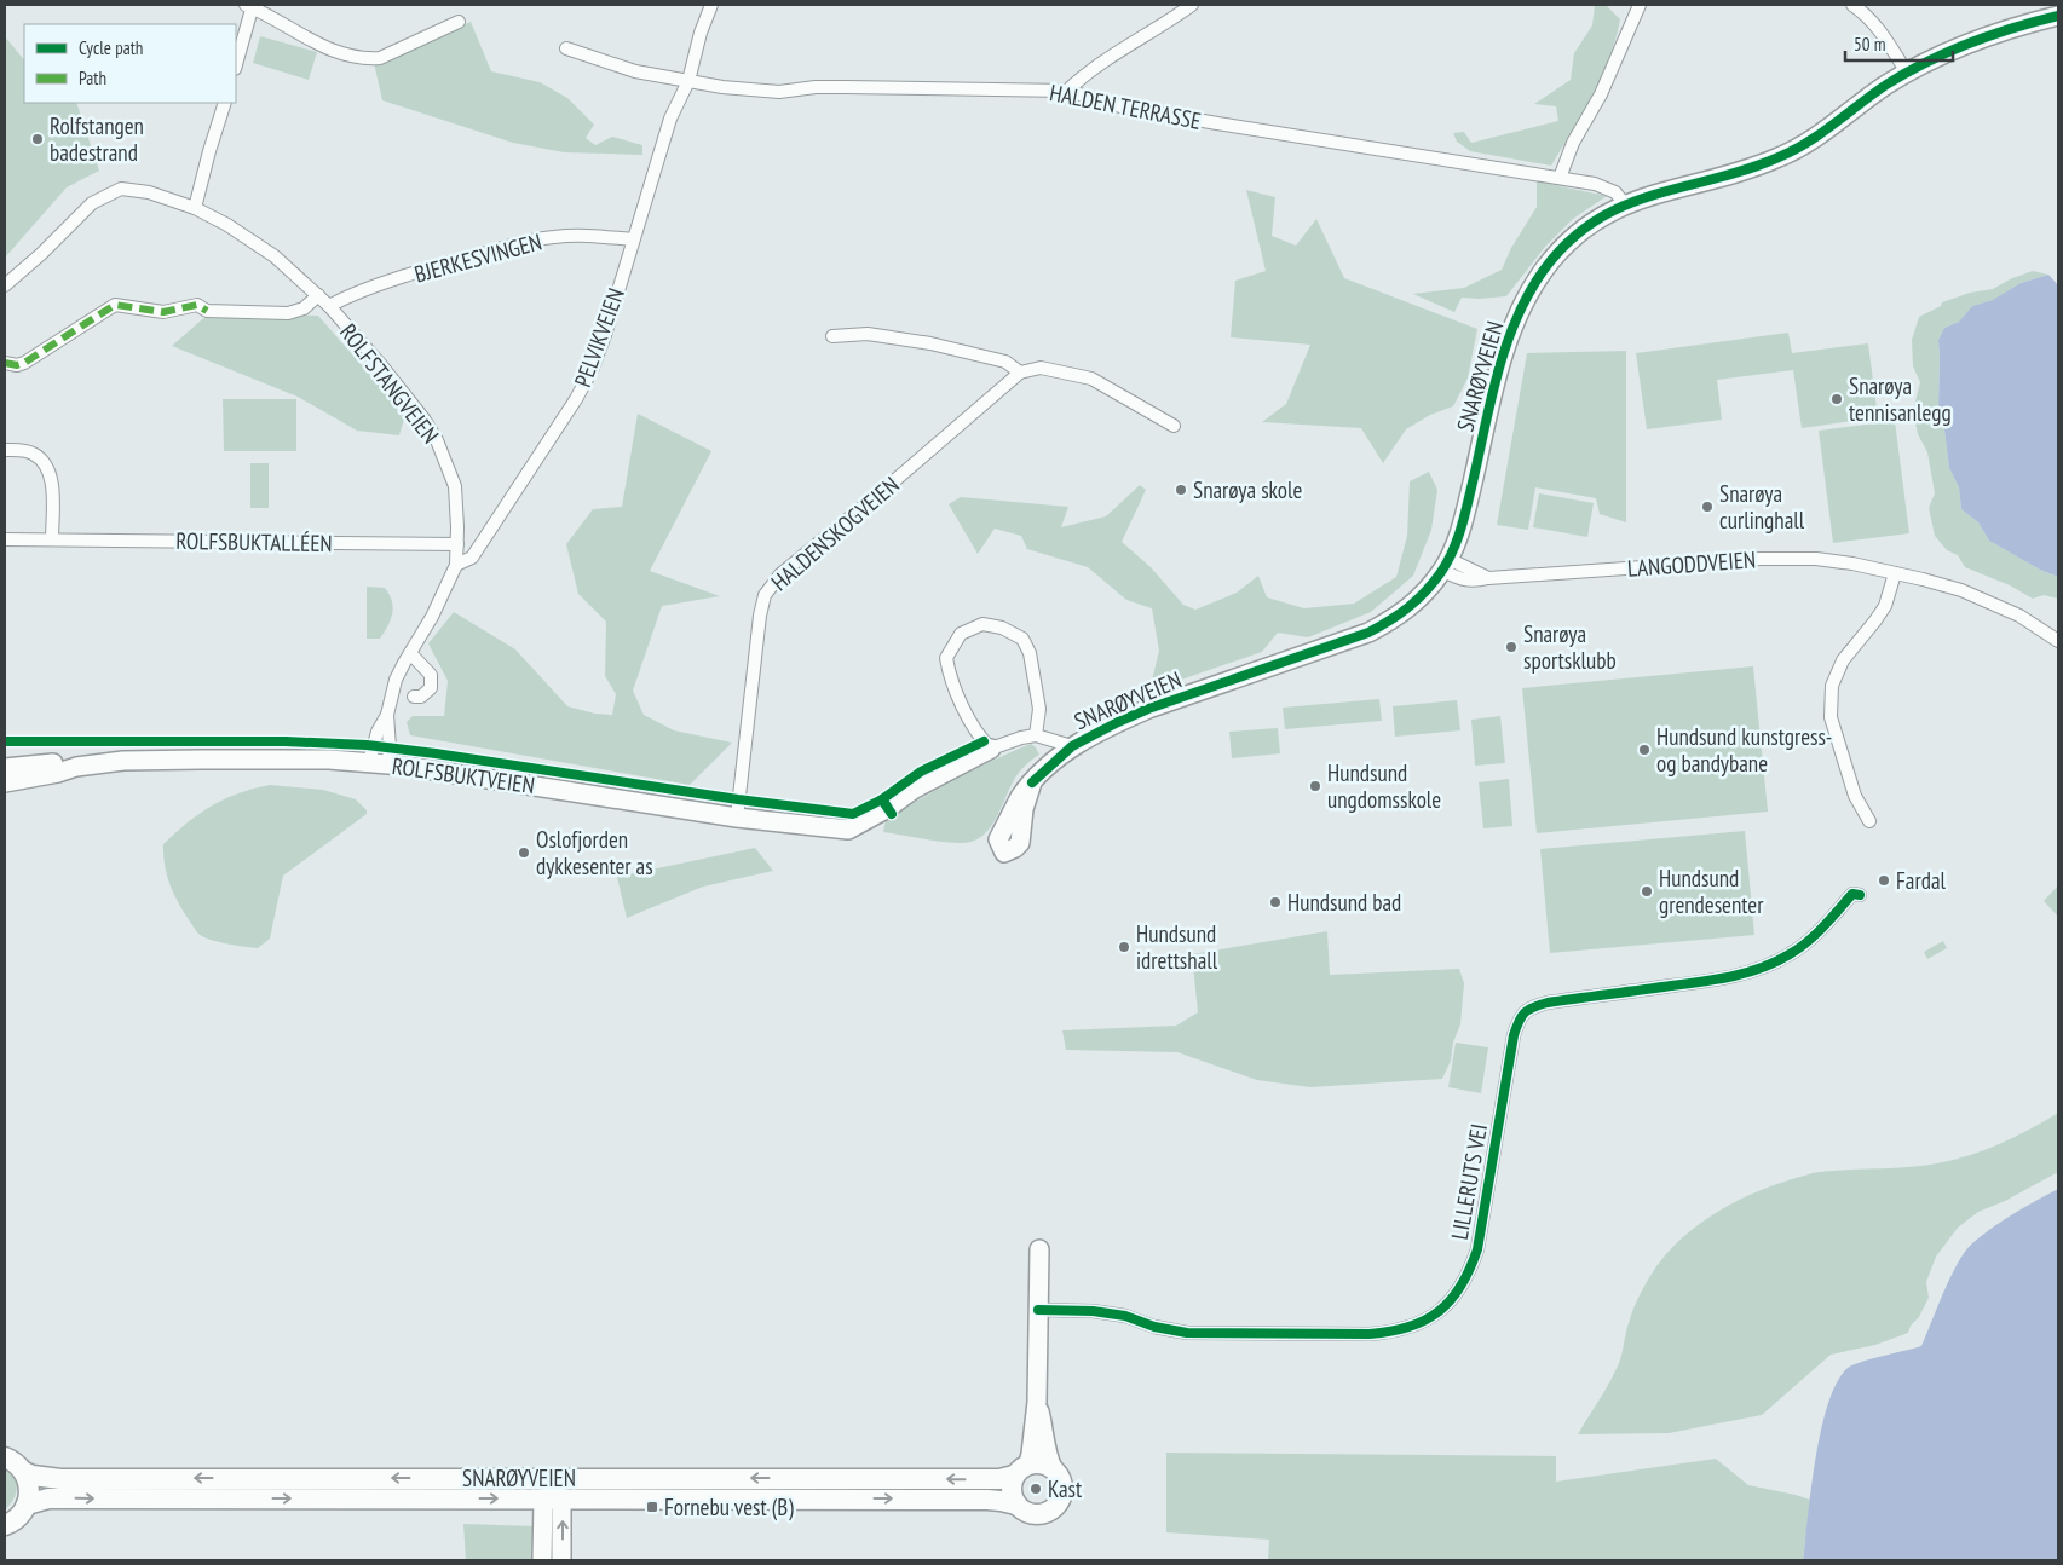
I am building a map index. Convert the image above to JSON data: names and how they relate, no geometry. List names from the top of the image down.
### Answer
{
  "streets": {
    "main road": ["SNARØYVEIEN"],
    "street": [
      "HALDEN TERRASSE",
      "BJERKESVINGEN",
      "PELVIKVEIEN",
      "ROLFSTANGVEIEN",
      "HALDENSKOGVEIEN",
      "ROLFSBUKTALLÉEN",
      "LANGODDVEIEN",
      "ROLFSBUKTVEIEN",
      "LILLERUTS VEI"
    ]
  },
  "crossings": [
    ["HALDEN TERRASSE", "PELVIKVEIEN"],
    ["HALDEN TERRASSE", "SNARØYVEIEN"],
    ["BJERKESVINGEN", "PELVIKVEIEN"],
    ["BJERKESVINGEN", "ROLFSTANGVEIEN"],
    ["PELVIKVEIEN", "ROLFSTANGVEIEN"],
    ["SNARØYVEIEN", "LANGODDVEIEN"],
    ["ROLFSTANGVEIEN", "ROLFSBUKTALLÉEN"],
    ["ROLFSTANGVEIEN", "ROLFSBUKTVEIEN"],
    ["HALDENSKOGVEIEN", "ROLFSBUKTVEIEN"]
  ],
  "places": {
    "other": [
      "Rolfstangen badestrand",
      "Snarøya tennisanlegg",
      "Snarøya skole",
      "Snarøya curlinghall",
      "Snarøya sportsklubb",
      "Hundsund kunstgress- og bandybane",
      "Hundsund ungdomsskole",
      "Oslofjorden dykkesenter as",
      "Fardal",
      "Hundsund grendesenter",
      "Hundsund bad",
      "Hundsund idrettshall",
      "Kast"
    ],
    "transit": ["Fornebu vest (B)"]
  },
  "legend": ["Cycle path", "Path"],
  "scale_bar": "50 m"
}
